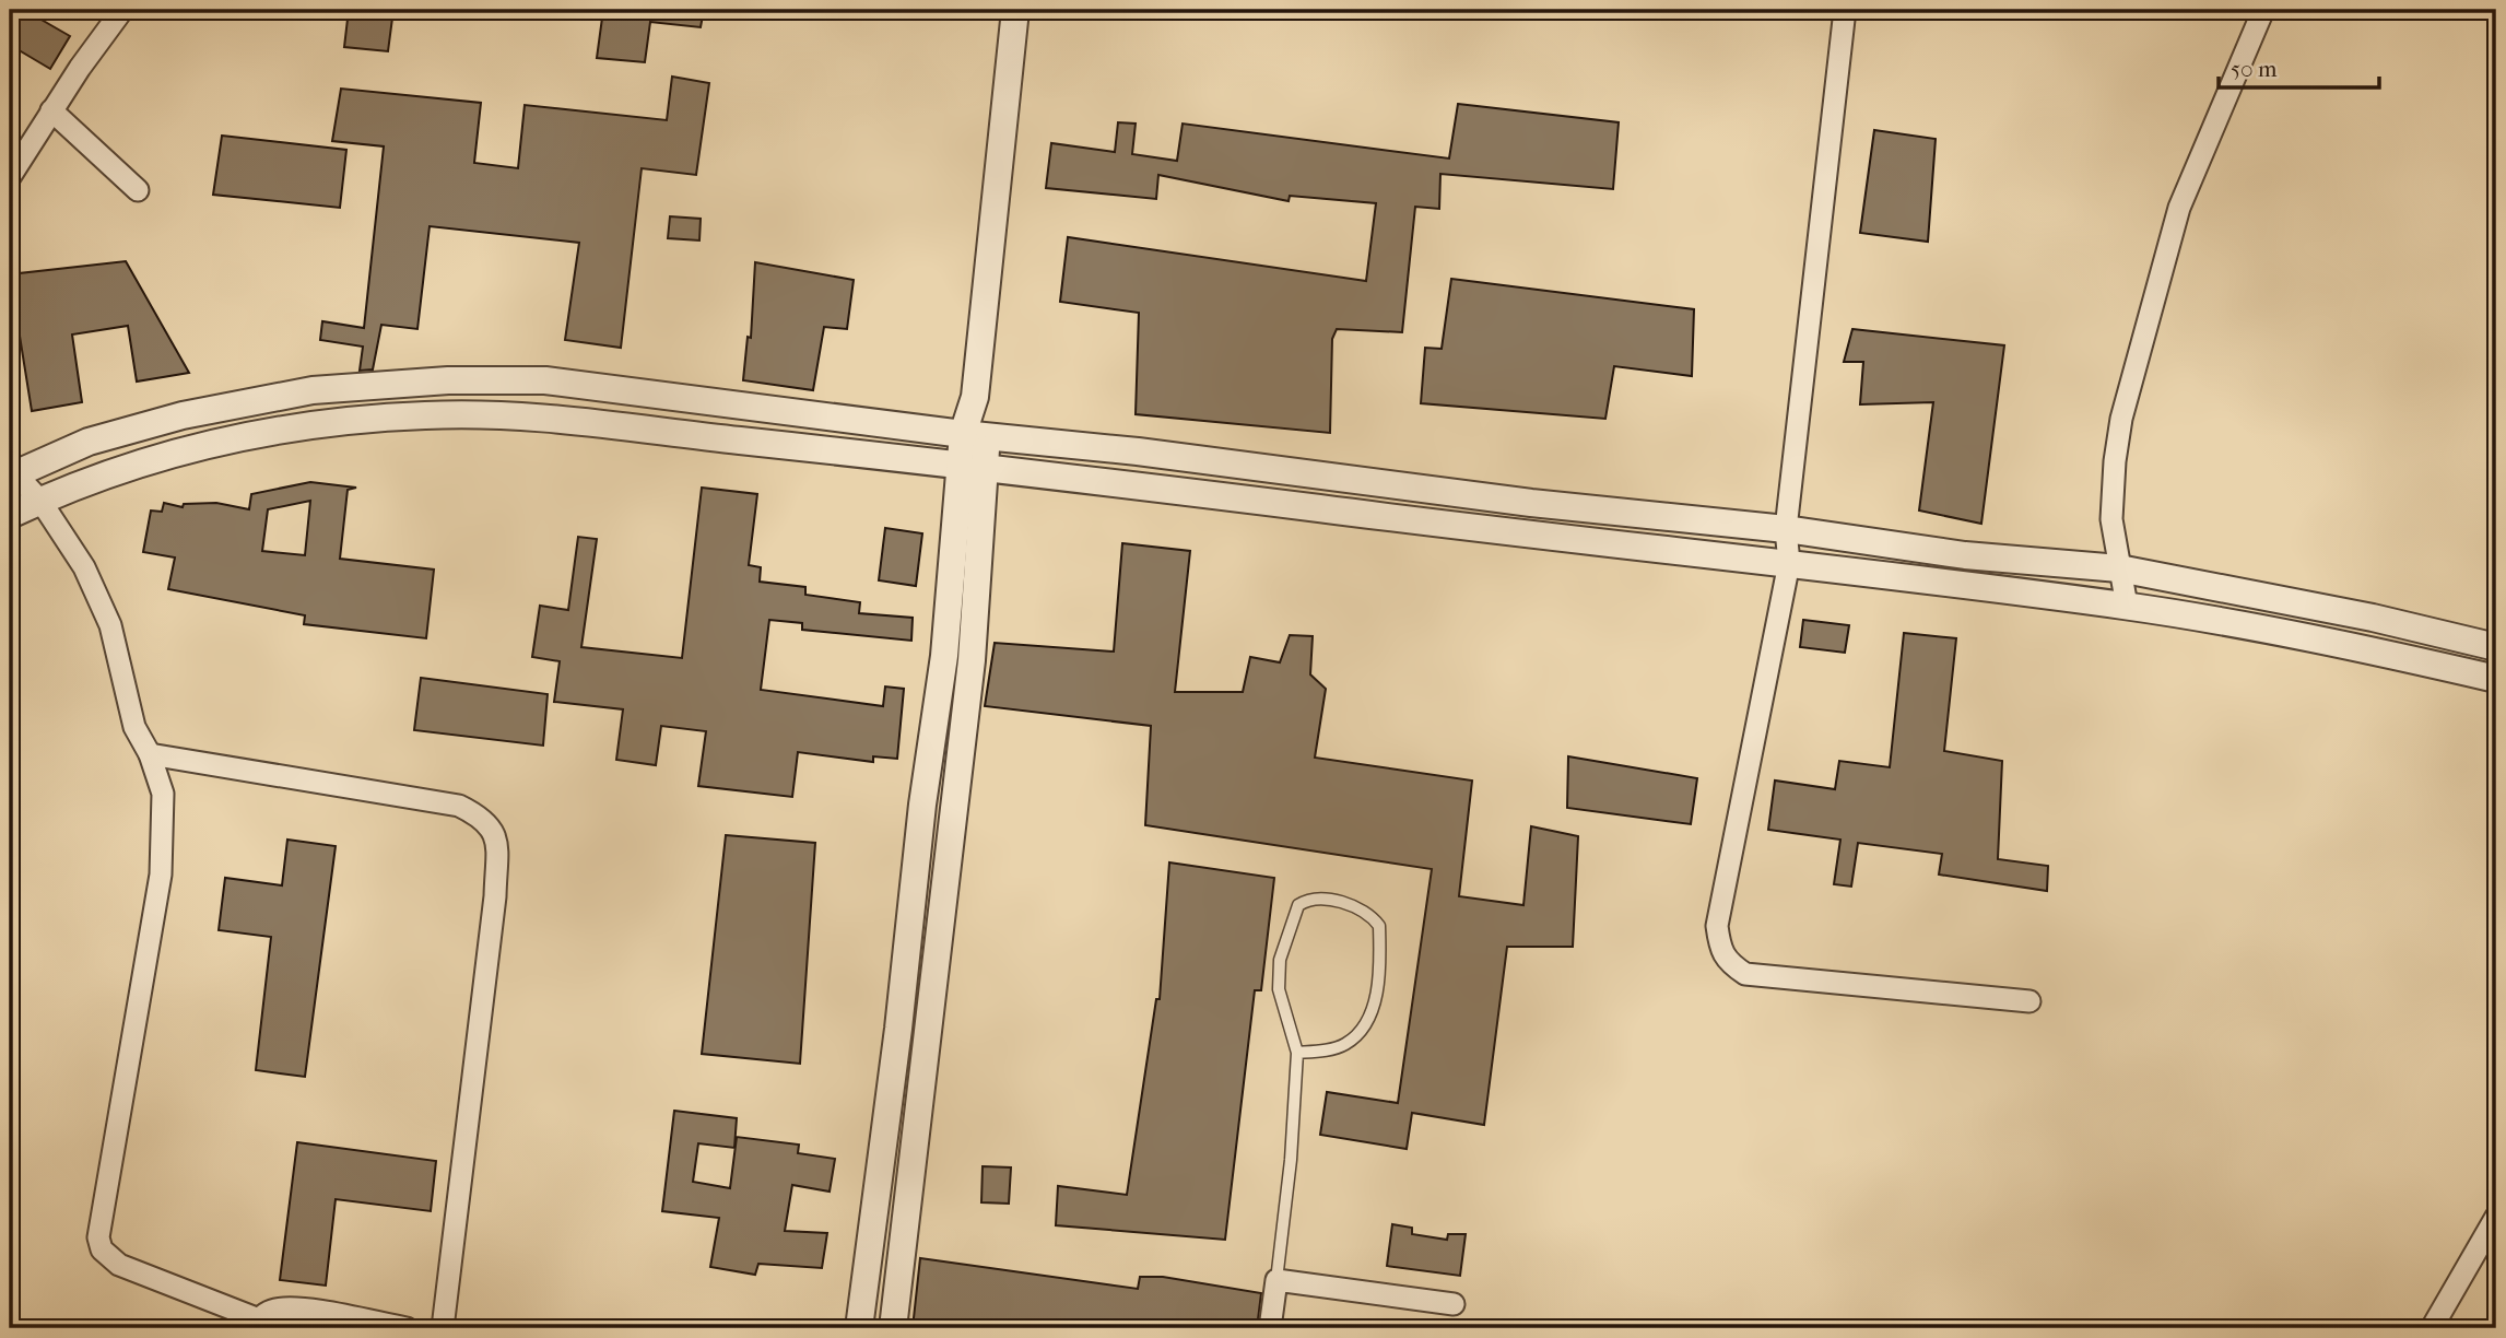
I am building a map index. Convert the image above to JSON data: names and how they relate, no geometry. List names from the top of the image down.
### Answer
{
  "scale_bar": "50 m"
}
